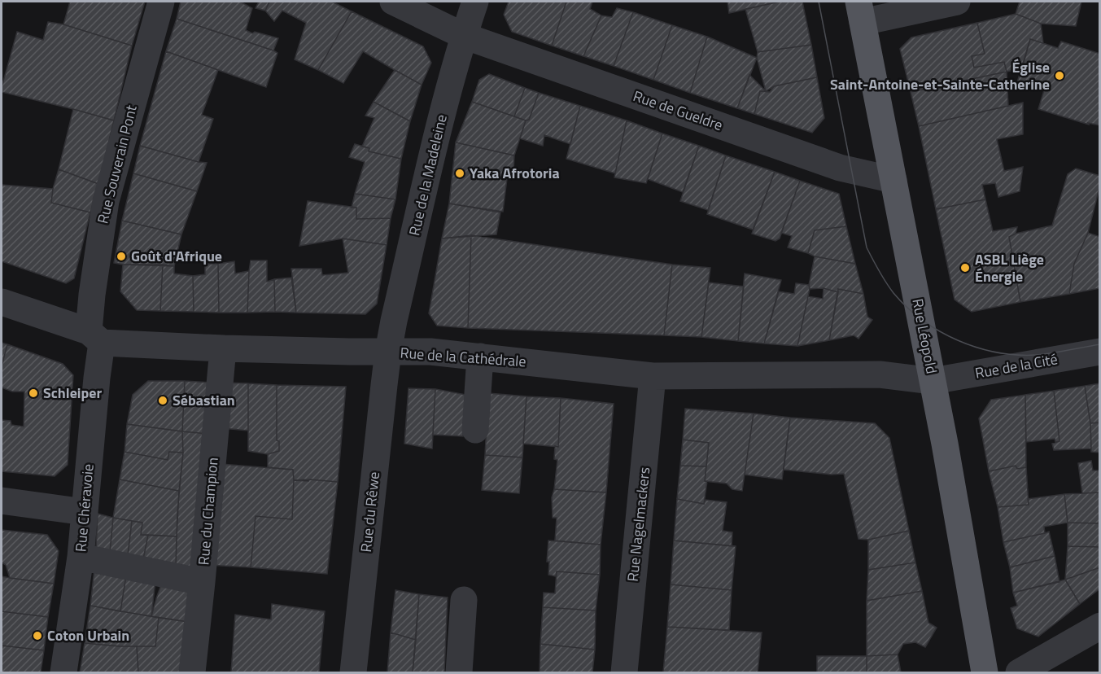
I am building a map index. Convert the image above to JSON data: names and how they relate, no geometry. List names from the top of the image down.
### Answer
{
  "streets": {
    "main road": ["Rue Léopold"],
    "street": [
      "Rue de Gueldre",
      "Rue Souverain Pont",
      "Rue de la Madeleine",
      "Rue de la Cathédrale",
      "Rue de la Cité",
      "Rue Chéravoie",
      "Rue du Champion",
      "Rue du Rêwe",
      "Rue Nagelmackers"
    ]
  },
  "crossings": [
    ["Rue de Gueldre", "Rue de la Madeleine"],
    ["Rue de Gueldre", "Rue Léopold"],
    ["Rue Souverain Pont", "Rue de la Cathédrale"],
    ["Rue Souverain Pont", "Rue Chéravoie"],
    ["Rue de la Madeleine", "Rue de la Cathédrale"],
    ["Rue de la Madeleine", "Rue du Rêwe"],
    ["Rue Léopold", "Rue de la Cathédrale"],
    ["Rue Léopold", "Rue de la Cité"],
    ["Rue de la Cathédrale", "Rue de la Cité"],
    ["Rue de la Cathédrale", "Rue Chéravoie"],
    ["Rue de la Cathédrale", "Rue du Champion"],
    ["Rue de la Cathédrale", "Rue du Rêwe"],
    ["Rue de la Cathédrale", "Rue Nagelmackers"]
  ],
  "places": [
    "Église Saint-Antoine-et-Sainte-Catherine",
    "Yaka Afrotoria",
    "Goût d'Afrique",
    "ASBL Liège Énergie",
    "Schleiper",
    "Sébastian",
    "Coton Urbain"
  ]
}
